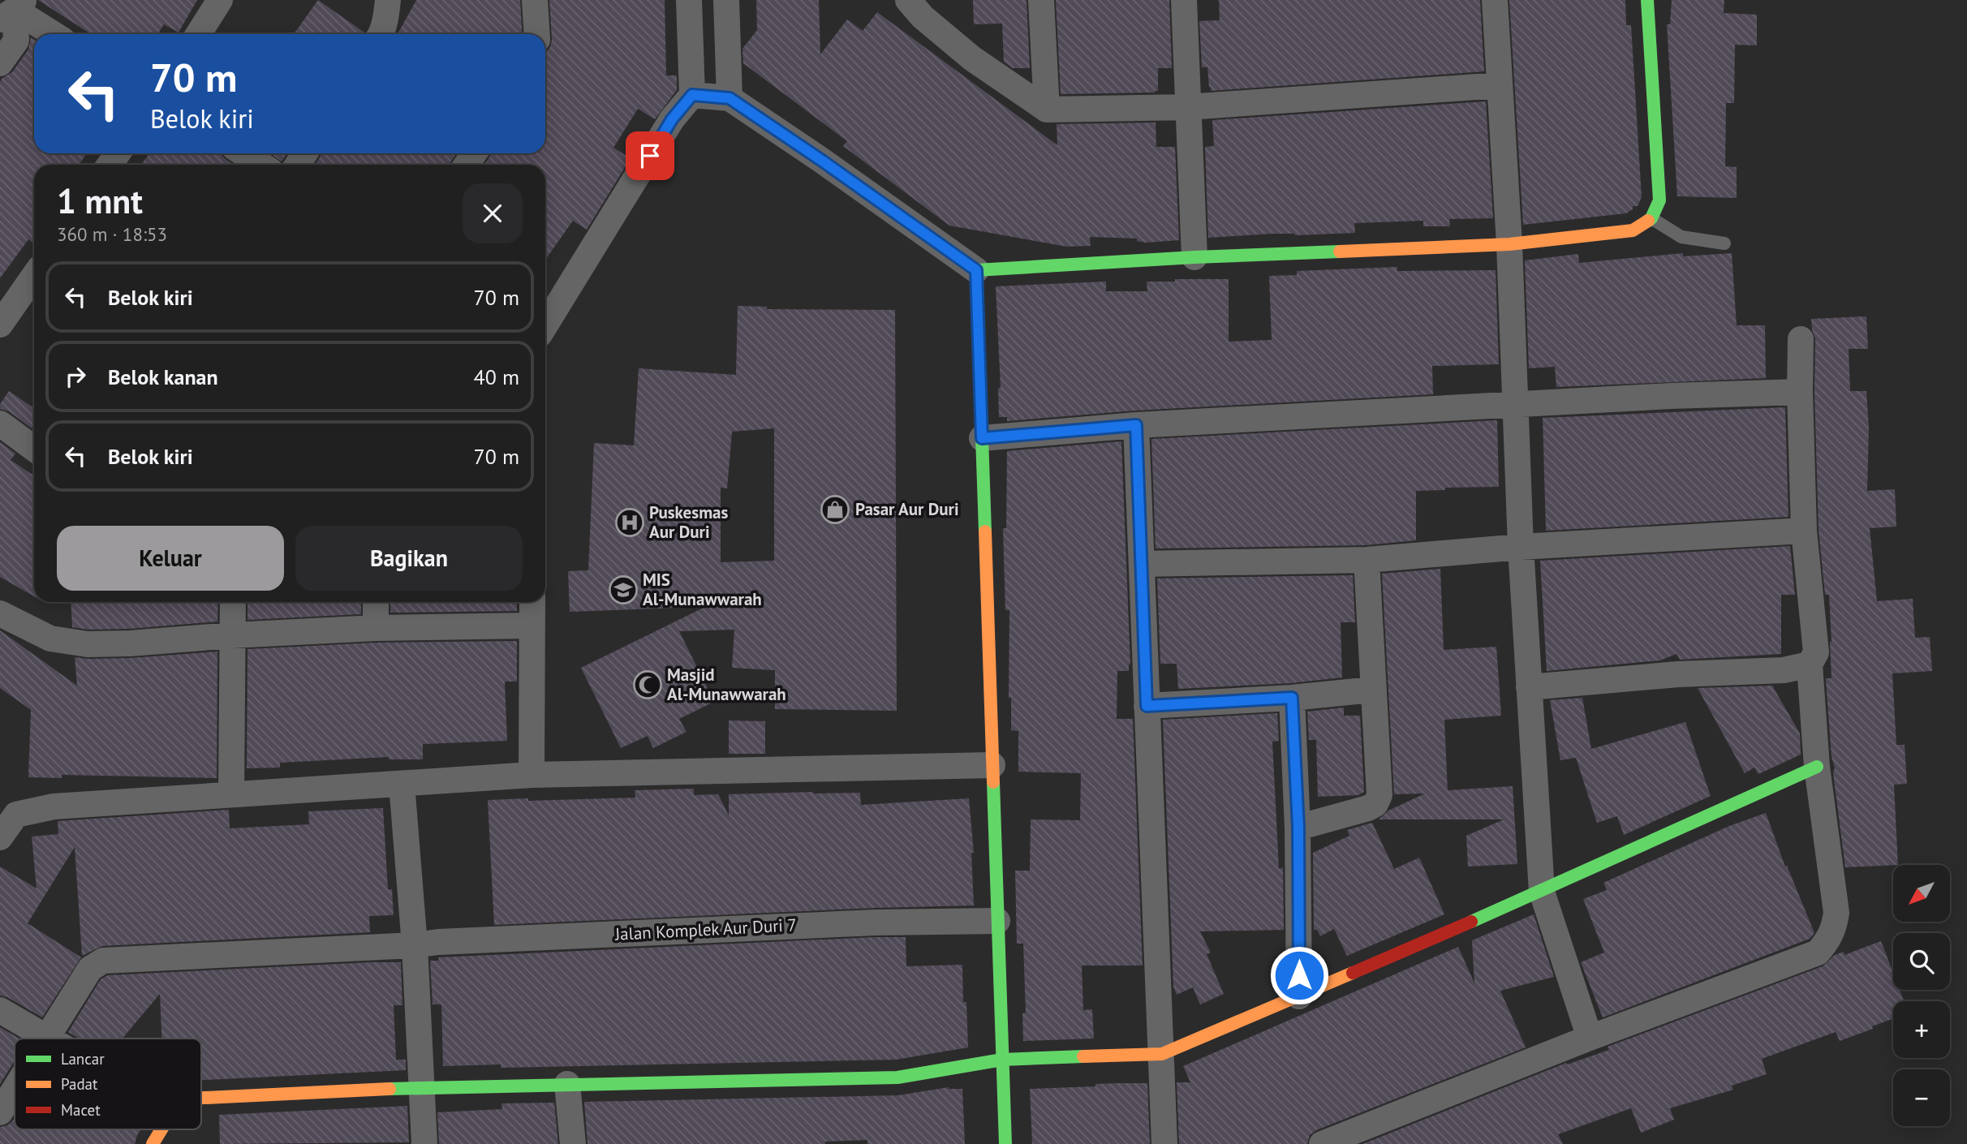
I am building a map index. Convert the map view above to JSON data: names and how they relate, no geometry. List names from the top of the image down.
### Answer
{
  "streets": {
    "street": ["Jalan Komplek Aur Duri 7"]
  },
  "places": {
    "shop": ["Pasar Aur Duri"],
    "hospital": ["Puskesmas Aur Duri"],
    "school or university": ["MIS Al-Munawwarah"],
    "mosque": ["Masjid Al-Munawwarah"]
  },
  "legend": ["Lancar", "Padat", "Macet"],
  "north": "bottom left",
  "page": {
    "turn": ["70 m", "Belok kiri"],
    "heading": ["1 mnt", "360 m · 18:53"],
    "list": [
      {
        "name": "Belok kiri",
        "value": "70 m"
      },
      {
        "name": "Belok kanan",
        "value": "40 m"
      },
      {
        "name": "Belok kiri",
        "value": "70 m"
      }
    ],
    "buttons": ["Keluar", "Bagikan"],
    "map_buttons": ["+", "−"]
  }
}
